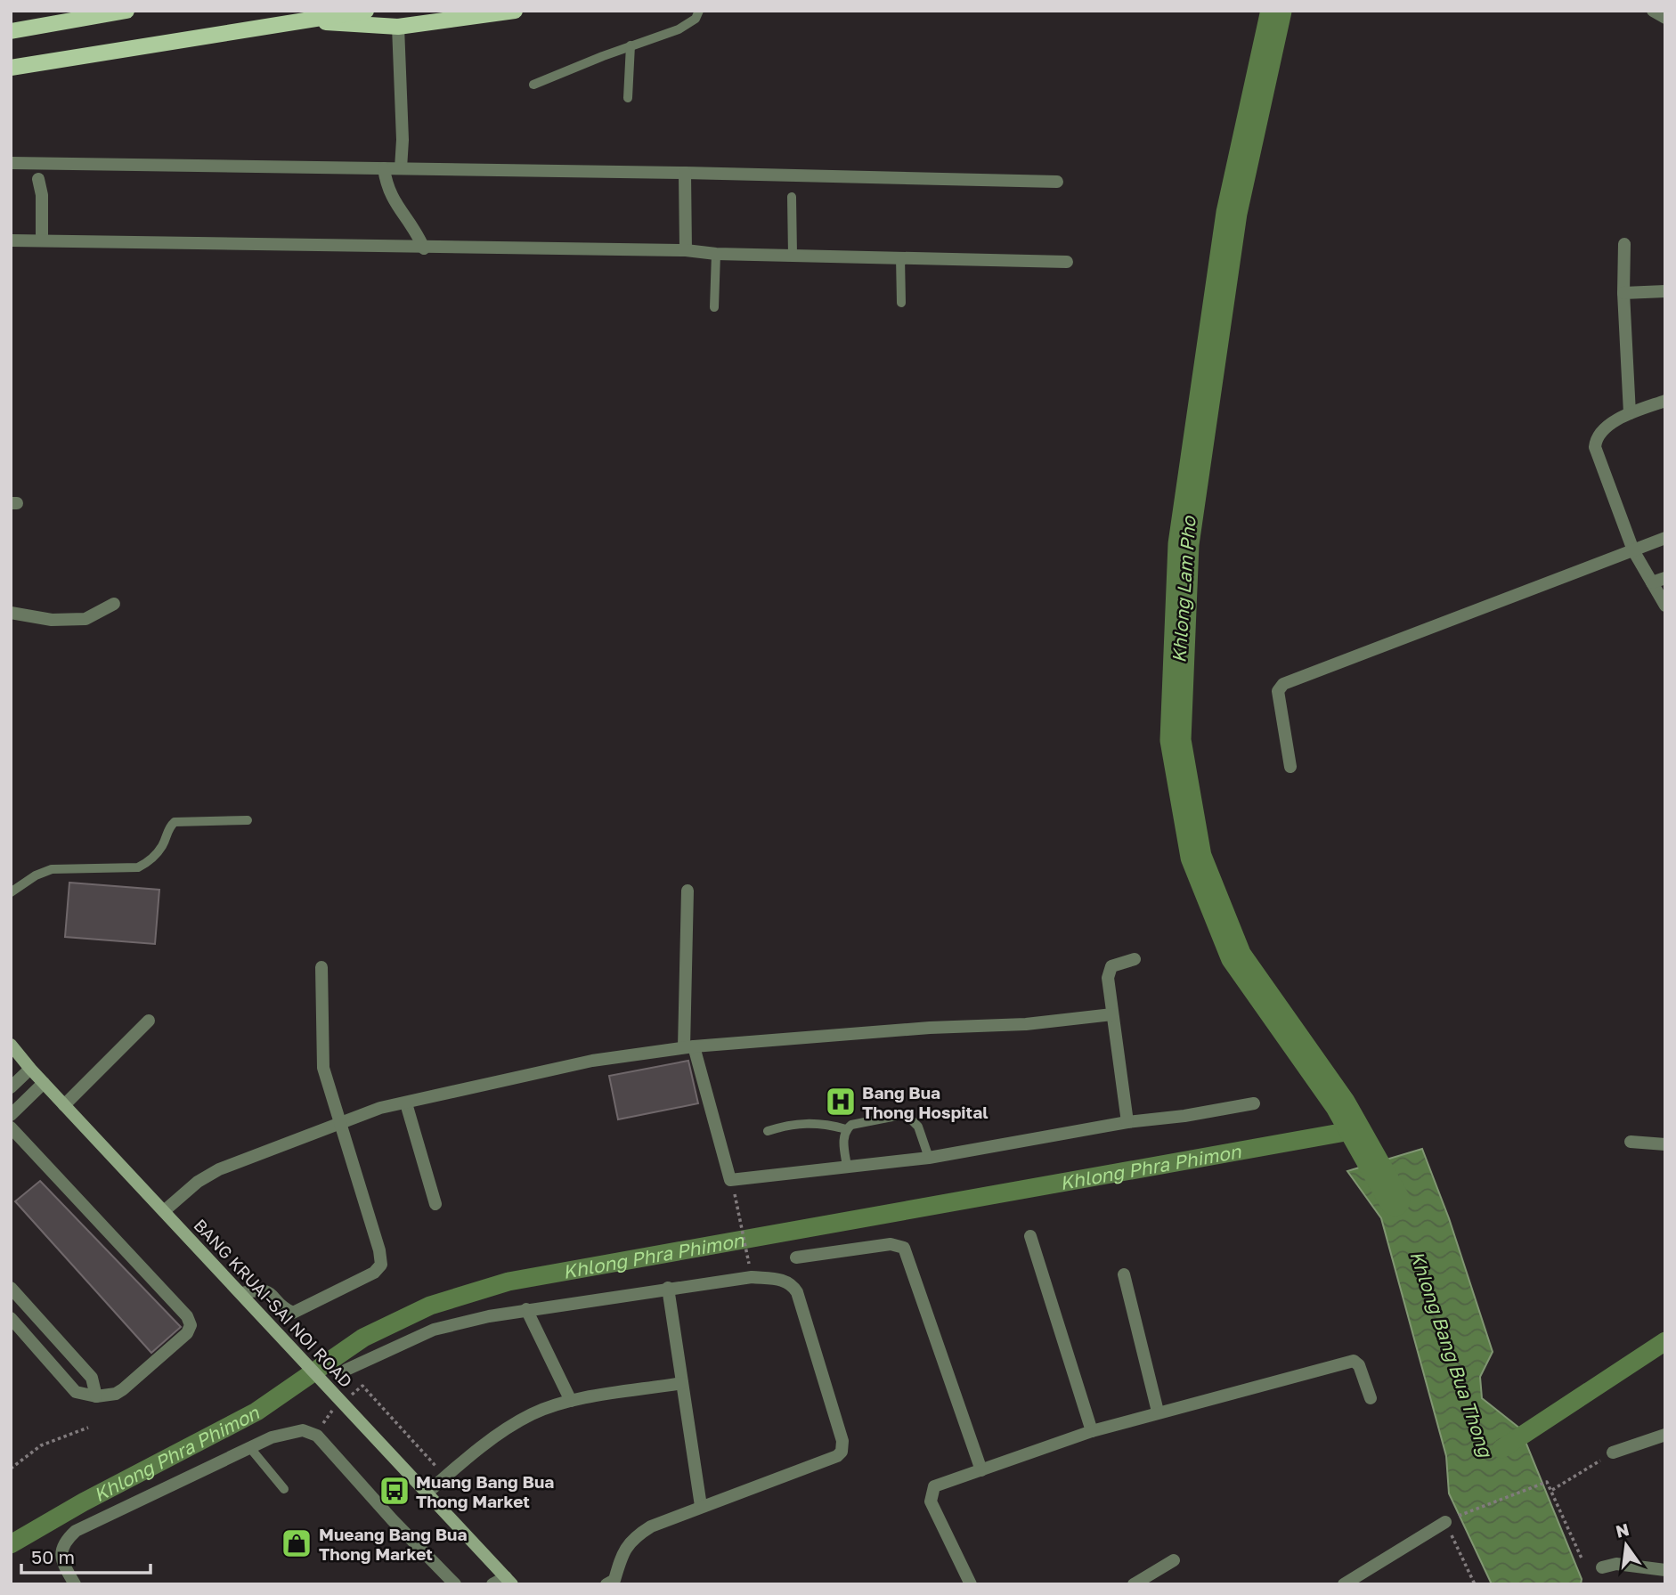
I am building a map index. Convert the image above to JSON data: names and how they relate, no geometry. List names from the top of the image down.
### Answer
{
  "streets": {
    "main road": ["BANG KRUAI-SAI NOI ROAD"]
  },
  "water": ["Khlong Lam Pho", "Khlong Phra Phimon", "Khlong Bang Bua Thong"],
  "places": {
    "hospital": ["Bang Bua Thong Hospital"],
    "bus stop": ["Muang Bang Bua Thong Market"],
    "shop": ["Mueang Bang Bua Thong Market"]
  },
  "scale_bar": "50 m",
  "north": "top"
}
